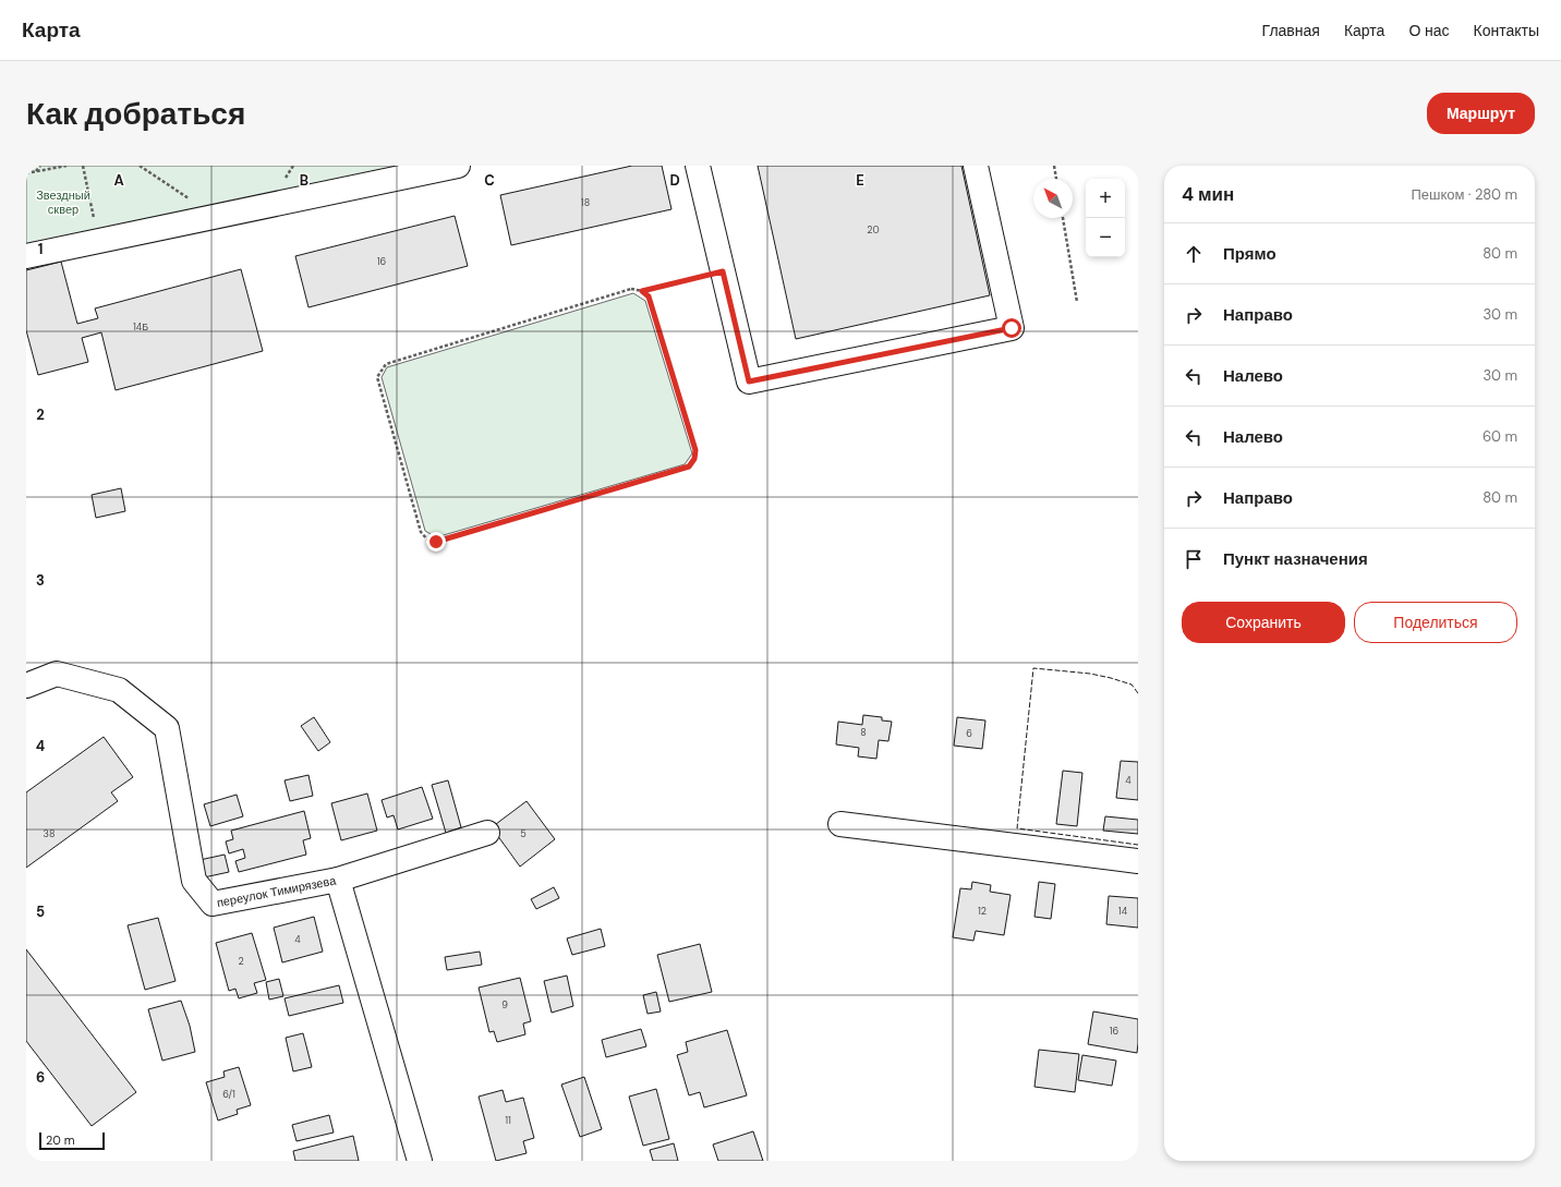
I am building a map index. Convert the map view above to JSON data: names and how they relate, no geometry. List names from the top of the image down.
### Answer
{
  "streets": {
    "street": ["переулок Тимирязева"]
  },
  "parks": ["Звездный сквер"],
  "house_numbers": [
    "18",
    "20",
    "16",
    "14Б",
    "8",
    "6",
    "4",
    "38",
    "5",
    "12",
    "14",
    "4",
    "2",
    "9",
    "16",
    "6/1",
    "11"
  ],
  "scale_bar": "20 m",
  "north": "top left",
  "page": {
    "header": "Карта",
    "nav": [
      "Главная",
      "Карта",
      "О нас",
      "Контакты"
    ],
    "buttons": [
      "Маршрут",
      ["Сохранить", "Поделиться"]
    ],
    "title": "Как добраться",
    "heading": ["4 мин", "Пешком · 280 m"],
    "map_buttons": ["+", "−"],
    "list": [
      ["Прямо", "80 m"],
      ["Направо", "30 m"],
      ["Налево", "30 m"],
      ["Налево", "60 m"],
      ["Направо", "80 m"],
      "Пункт назначения"
    ],
    "scale": "20 m"
  },
  "grid": {
    "columns": [
      "A",
      "B",
      "C",
      "D",
      "E"
    ],
    "rows": [
      "1",
      "2",
      "3",
      "4",
      "5",
      "6"
    ]
  }
}
